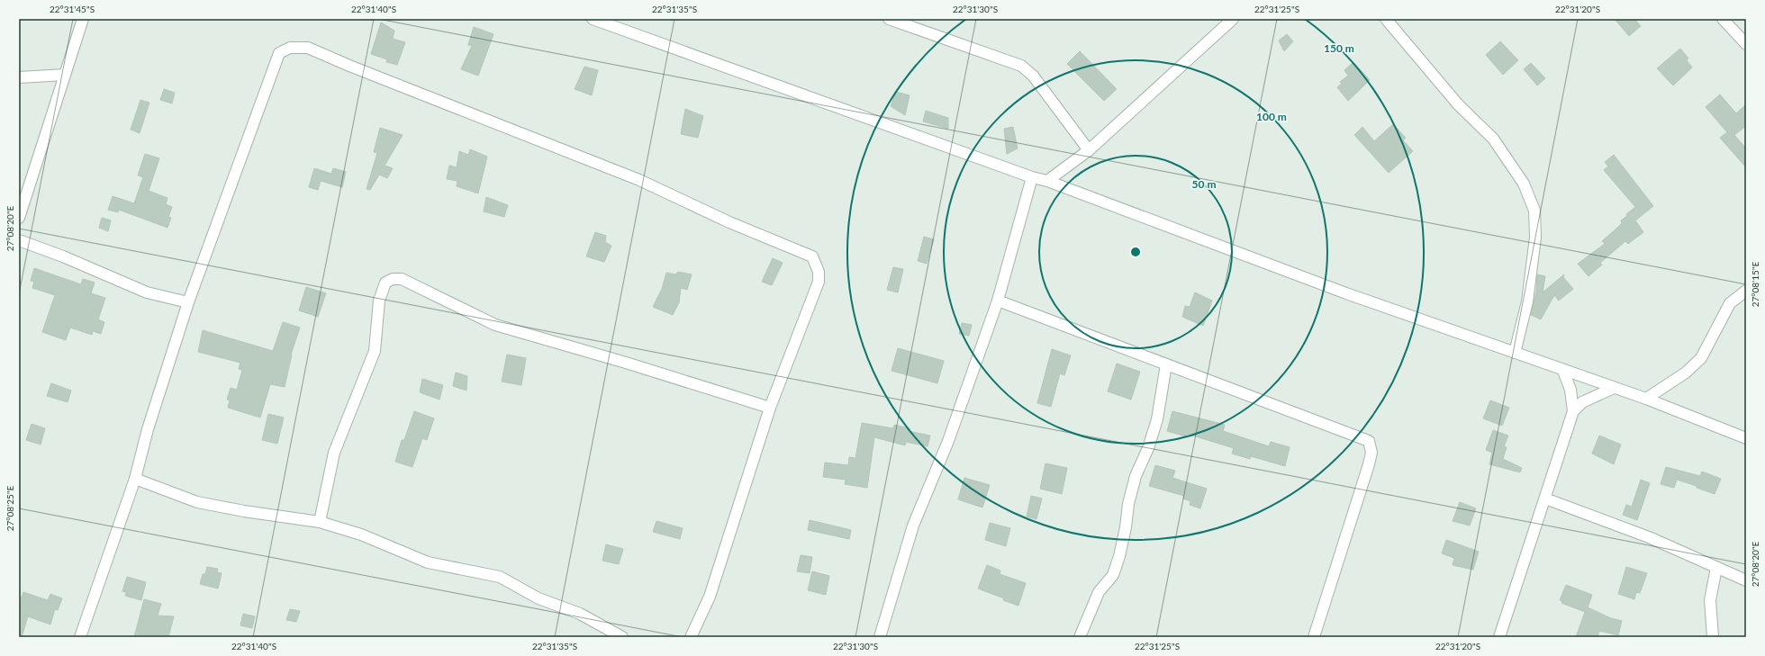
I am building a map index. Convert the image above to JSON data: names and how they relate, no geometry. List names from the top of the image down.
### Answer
{
  "coordinates": [
    "22°31'45\"S",
    "22°31'40\"S",
    "22°31'35\"S",
    "22°31'30\"S",
    "22°31'25\"S",
    "22°31'20\"S",
    "27°08'20\"E",
    "27°08'15\"E",
    "27°08'25\"E"
  ],
  "rings": ["150 m", "100 m", "50 m"]
}
